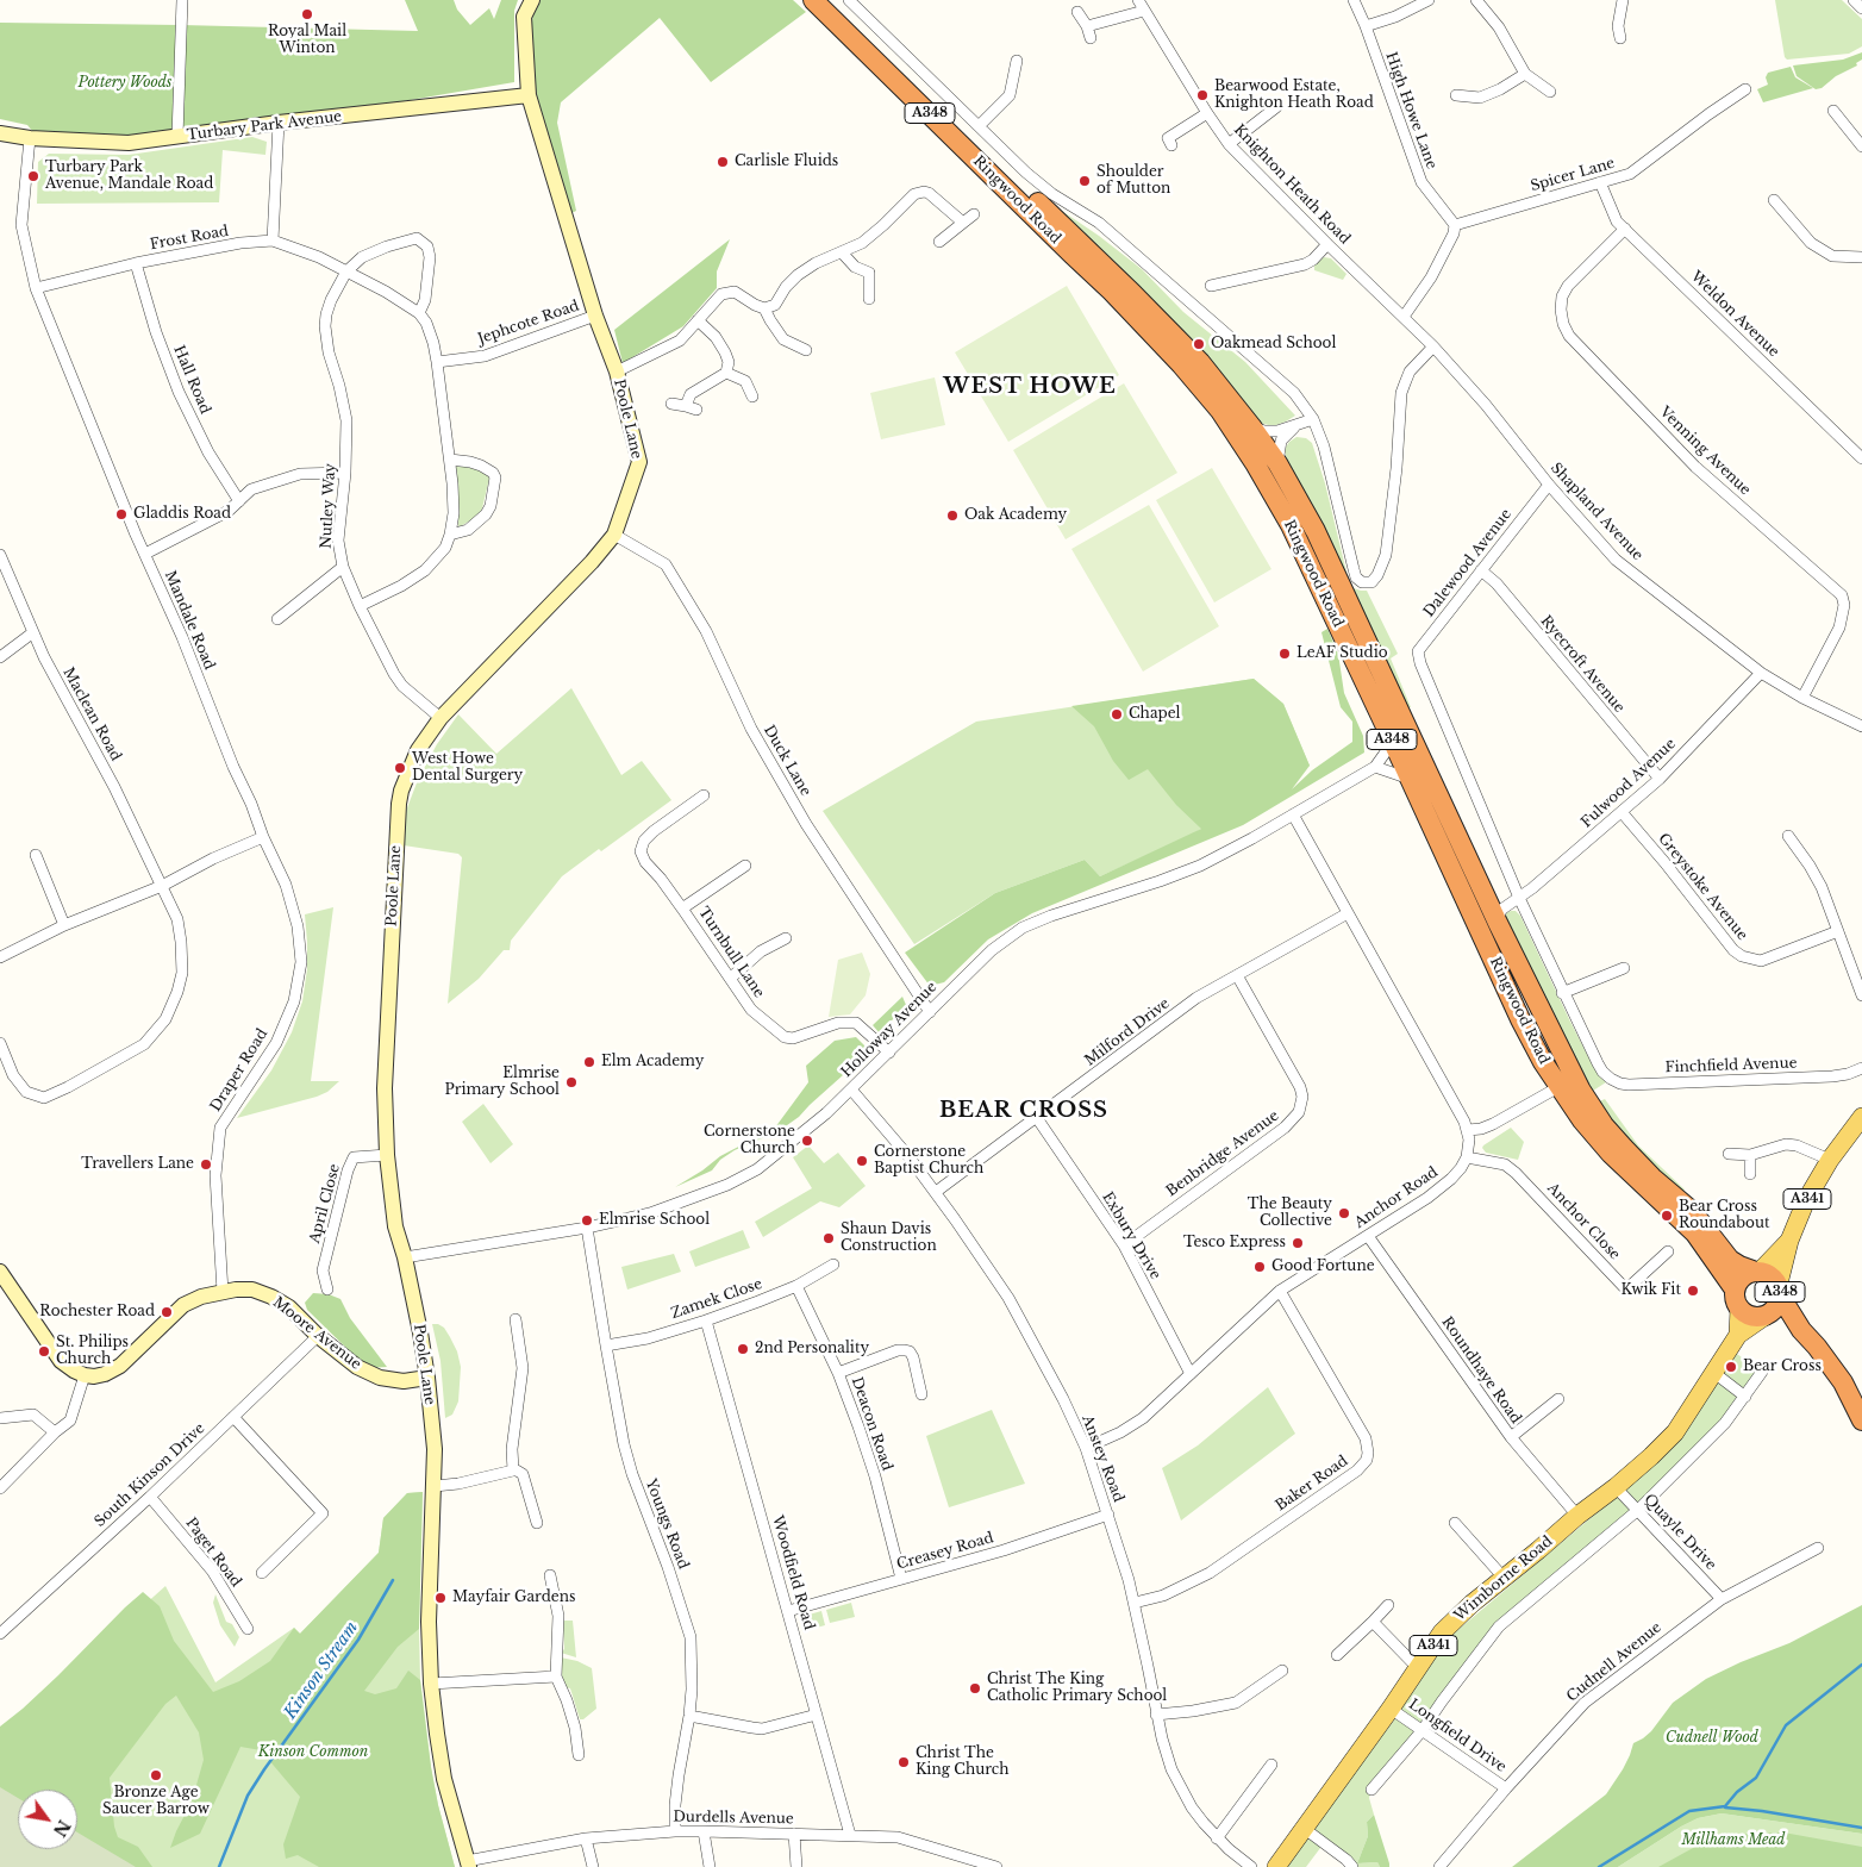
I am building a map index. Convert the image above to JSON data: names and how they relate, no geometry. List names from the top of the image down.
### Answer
{
  "streets": {
    "highway": ["A348", "Ringwood Road"],
    "main road": ["A341", "Wimborne Road"],
    "street": [
      "High Howe Lane",
      "Turbary Park Avenue",
      "Spicer Lane",
      "Knighton Heath Road",
      "Frost Road",
      "Weldon Avenue",
      "Jephcote Road",
      "Hall Road",
      "Poole Lane",
      "Venning Avenue",
      "Nutley Way",
      "Shapland Avenue",
      "Dalewood Avenue",
      "Mandale Road",
      "Ryecroft Avenue",
      "Maclean Road",
      "Duck Lane",
      "Fulwood Avenue",
      "Greystoke Avenue",
      "Turnbull Lane",
      "Holloway Avenue",
      "Milford Drive",
      "Finchfield Avenue",
      "Draper Road",
      "Benbridge Avenue",
      "Anchor Road",
      "April Close",
      "Anchor Close",
      "Exbury Drive",
      "Zamek Close",
      "Moore Avenue",
      "Roundhaye Road",
      "Deacon Road",
      "Anstey Road",
      "South Kinson Drive",
      "Baker Road",
      "Youngs Road",
      "Quayle Drive",
      "Creasey Road",
      "Paget Road",
      "Woodfield Road",
      "Cudnell Avenue",
      "Longfield Drive",
      "Durdells Avenue"
    ]
  },
  "crossings": [
    ["High Howe Lane", "Spicer Lane"],
    ["A348", "Ringwood Road"],
    ["A348", "A341"],
    ["A348", "Wimborne Road"],
    ["Turbary Park Avenue", "Poole Lane"],
    ["Turbary Park Avenue", "Mandale Road"],
    ["Spicer Lane", "Weldon Avenue"],
    ["Knighton Heath Road", "Shapland Avenue"],
    ["Ringwood Road", "Shapland Avenue"],
    ["Ringwood Road", "Fulwood Avenue"],
    ["Ringwood Road", "Holloway Avenue"],
    ["Ringwood Road", "A341"],
    ["Ringwood Road", "Wimborne Road"],
    ["Frost Road", "Hall Road"],
    ["Frost Road", "Nutley Way"],
    ["Frost Road", "Mandale Road"],
    ["Weldon Avenue", "Venning Avenue"],
    ["Jephcote Road", "Poole Lane"],
    ["Poole Lane", "Nutley Way"],
    ["Poole Lane", "Duck Lane"],
    ["Poole Lane", "Holloway Avenue"],
    ["Poole Lane", "April Close"],
    ["Poole Lane", "Moore Avenue"],
    ["Poole Lane", "Durdells Avenue"],
    ["Venning Avenue", "Shapland Avenue"],
    ["Shapland Avenue", "Dalewood Avenue"],
    ["Shapland Avenue", "Fulwood Avenue"],
    ["Dalewood Avenue", "Ryecroft Avenue"],
    ["Dalewood Avenue", "Fulwood Avenue"],
    ["Mandale Road", "Draper Road"],
    ["Ryecroft Avenue", "Fulwood Avenue"],
    ["Duck Lane", "Holloway Avenue"],
    ["Fulwood Avenue", "Greystoke Avenue"],
    ["Turnbull Lane", "Holloway Avenue"],
    ["Holloway Avenue", "Anstey Road"],
    ["Holloway Avenue", "Youngs Road"],
    ["Milford Drive", "Benbridge Avenue"],
    ["Milford Drive", "Exbury Drive"],
    ["Milford Drive", "Anstey Road"],
    ["Draper Road", "Moore Avenue"],
    ["Benbridge Avenue", "Exbury Drive"],
    ["Anchor Road", "Anchor Close"],
    ["Anchor Road", "Exbury Drive"],
    ["Anchor Road", "Roundhaye Road"],
    ["Anchor Road", "Anstey Road"],
    ["Anchor Road", "Baker Road"],
    ["A341", "Wimborne Road"],
    ["Zamek Close", "Deacon Road"],
    ["Zamek Close", "Youngs Road"],
    ["Zamek Close", "Woodfield Road"],
    ["Moore Avenue", "South Kinson Drive"],
    ["Roundhaye Road", "Wimborne Road"],
    ["Deacon Road", "Creasey Road"],
    ["Anstey Road", "Baker Road"],
    ["Anstey Road", "Creasey Road"],
    ["South Kinson Drive", "Paget Road"],
    ["Youngs Road", "Durdells Avenue"],
    ["Quayle Drive", "Wimborne Road"],
    ["Quayle Drive", "Cudnell Avenue"],
    ["Creasey Road", "Woodfield Road"],
    ["Woodfield Road", "Durdells Avenue"],
    ["Wimborne Road", "Longfield Drive"],
    ["Cudnell Avenue", "Longfield Drive"]
  ],
  "districts": ["WEST HOWE", "BEAR CROSS"],
  "water": ["Kinson Stream"],
  "parks": [
    "Pottery Woods",
    "Cudnell Wood",
    "Kinson Common",
    "Millhams Mead"
  ],
  "places": [
    "Royal Mail Winton",
    "Bearwood Estate, Knighton Heath Road",
    "Carlisle Fluids",
    "Turbary Park Avenue, Mandale Road",
    "Shoulder of Mutton",
    "Oakmead School",
    "Gladdis Road",
    "Oak Academy",
    "LeAF Studio",
    "Chapel",
    "West Howe Dental Surgery",
    "Elm Academy",
    "Elmrise Primary School",
    "Cornerstone Church",
    "Cornerstone Baptist Church",
    "Travellers Lane",
    "The Beauty Collective",
    "Bear Cross Roundabout",
    "Elmrise School",
    "Shaun Davis Construction",
    "Tesco Express",
    "Good Fortune",
    "Kwik Fit",
    "Rochester Road",
    "2nd Personality",
    "St. Philips Church",
    "Bear Cross",
    "Mayfair Gardens",
    "Christ The King Catholic Primary School",
    "Christ The King Church",
    "Bronze Age Saucer Barrow"
  ],
  "north": "bottom right"
}
